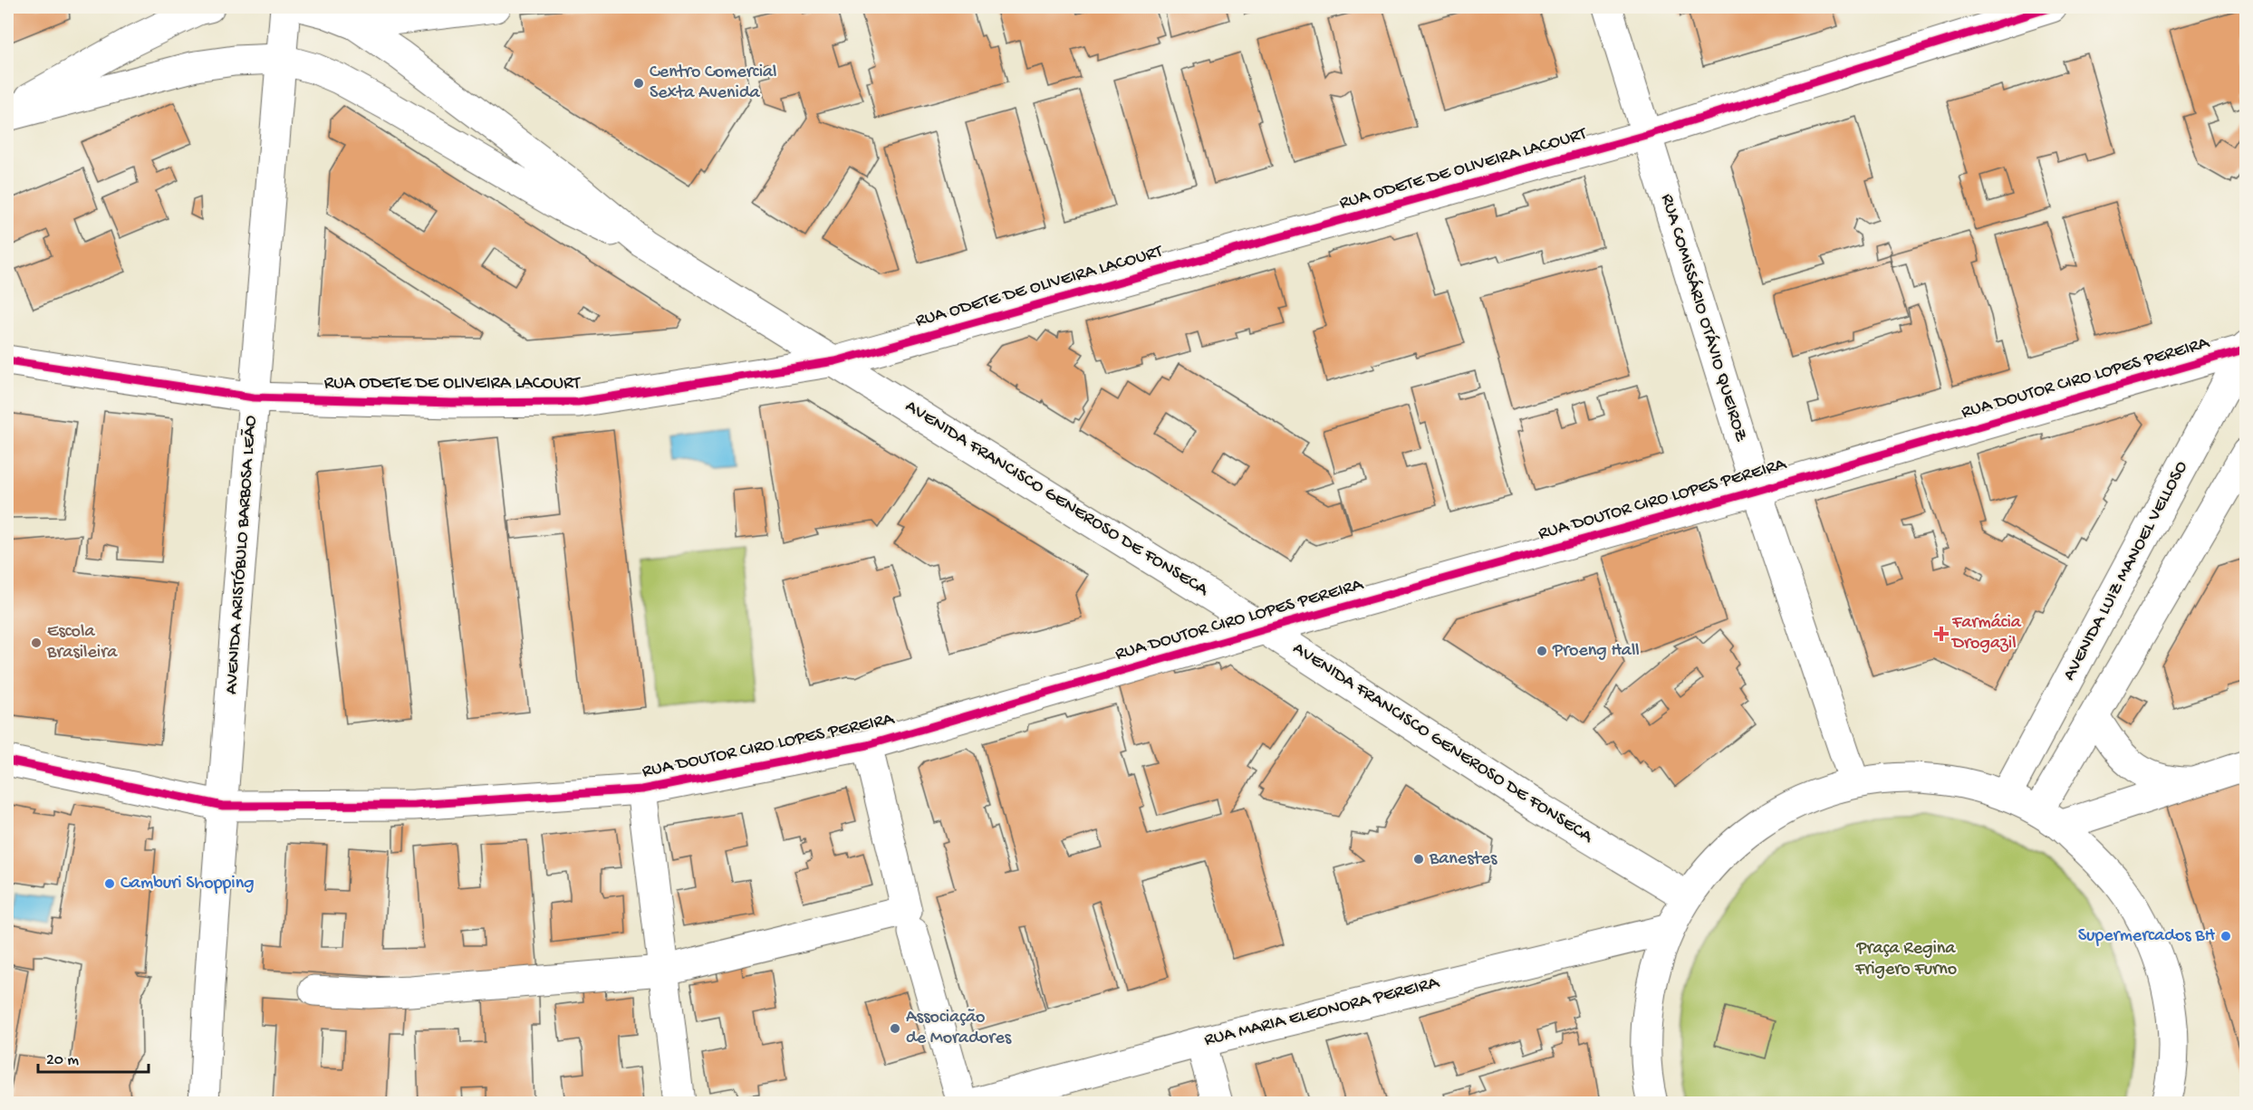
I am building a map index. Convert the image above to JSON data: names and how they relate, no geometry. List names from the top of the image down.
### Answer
{
  "streets": {
    "street": [
      "RUA ODETE DE OLIVEIRA LACOURT",
      "RUA COMISSÁRIO OTÁVIO QUEIROZ",
      "RUA DOUTOR CIRO LOPES PEREIRA",
      "AVENIDA FRANCISCO GENEROSO DE FONSECA",
      "AVENIDA ARISTÓBULO BARBOSA LEÃO",
      "AVENIDA LUIZ MANOEL VELLOSO",
      "RUA MARIA ELEONORA PEREIRA"
    ]
  },
  "crossings": [
    ["RUA ODETE DE OLIVEIRA LACOURT", "RUA COMISSÁRIO OTÁVIO QUEIROZ"],
    ["RUA ODETE DE OLIVEIRA LACOURT", "AVENIDA FRANCISCO GENEROSO DE FONSECA"],
    ["RUA ODETE DE OLIVEIRA LACOURT", "AVENIDA ARISTÓBULO BARBOSA LEÃO"],
    ["RUA COMISSÁRIO OTÁVIO QUEIROZ", "RUA DOUTOR CIRO LOPES PEREIRA"],
    ["RUA DOUTOR CIRO LOPES PEREIRA", "AVENIDA FRANCISCO GENEROSO DE FONSECA"],
    ["RUA DOUTOR CIRO LOPES PEREIRA", "AVENIDA ARISTÓBULO BARBOSA LEÃO"],
    ["RUA DOUTOR CIRO LOPES PEREIRA", "AVENIDA LUIZ MANOEL VELLOSO"],
    ["AVENIDA FRANCISCO GENEROSO DE FONSECA", "AVENIDA ARISTÓBULO BARBOSA LEÃO"]
  ],
  "parks": ["Praça Regina Frigero Furno"],
  "places": {
    "other": [
      "Centro Comercial Sexta Avenida",
      "Escola Brasileira",
      "Proeng Hall",
      "Banestes",
      "Camburi Shopping",
      "Supermercados BH",
      "Associação de Moradores"
    ],
    "health": ["Farmácia Drogazil"]
  },
  "scale_bar": "20 m"
}
